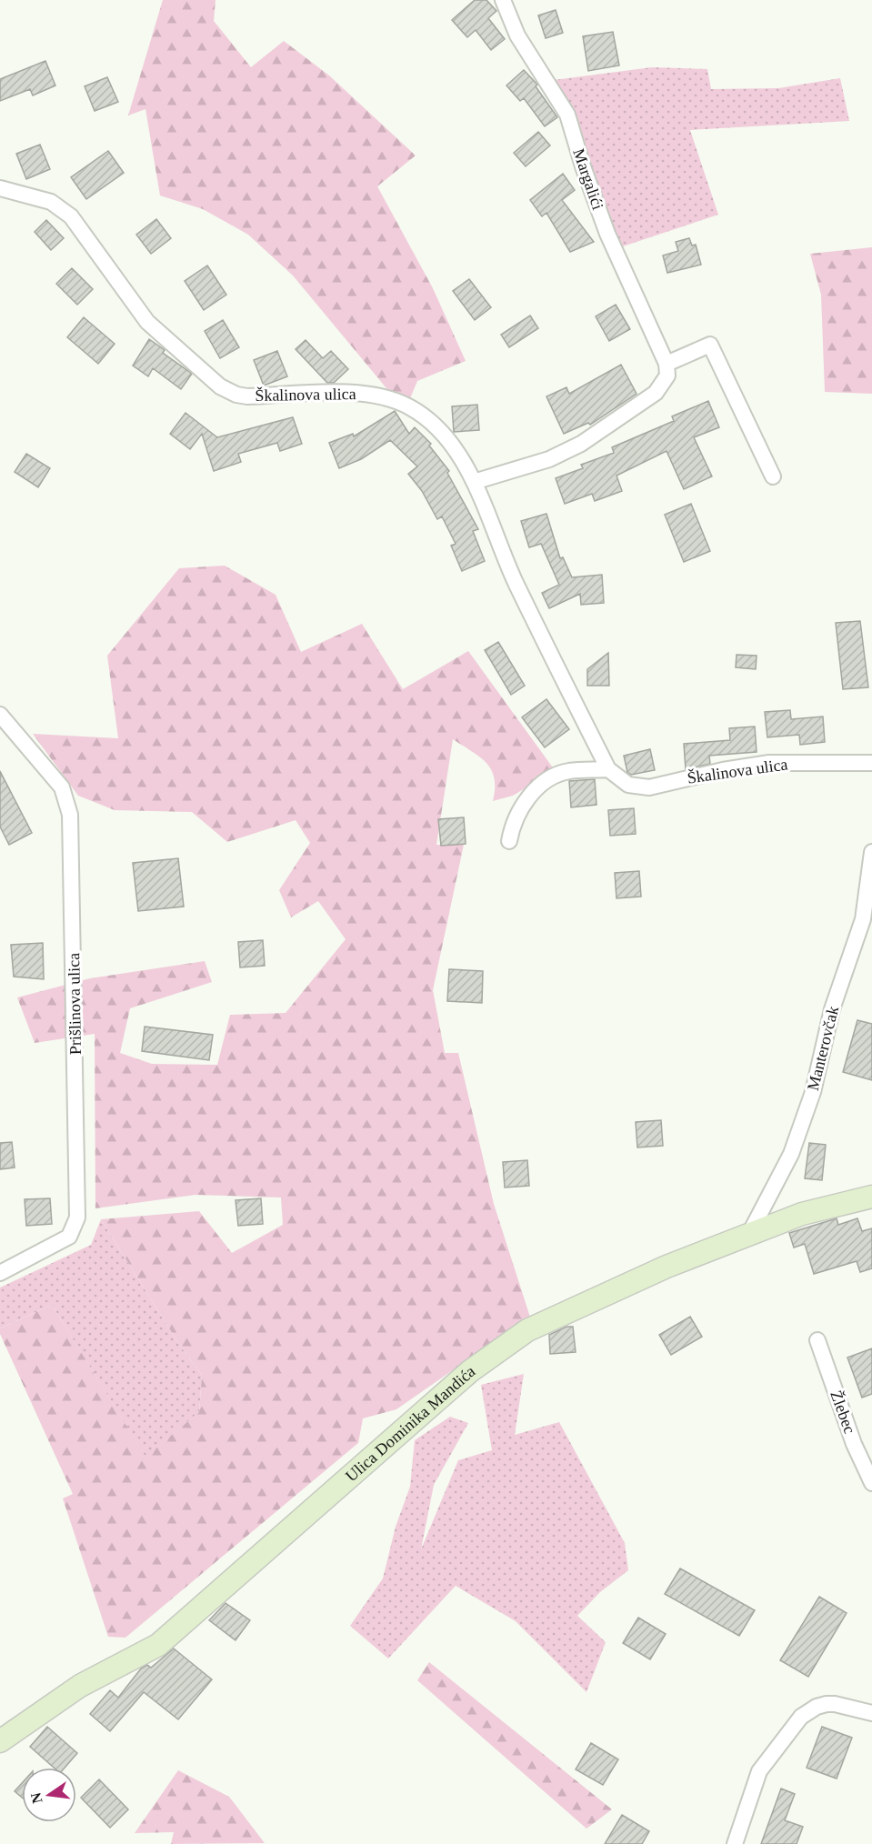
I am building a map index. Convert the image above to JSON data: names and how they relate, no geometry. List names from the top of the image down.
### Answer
{
  "streets": {
    "street": [
      "Margalići",
      "Škalinova ulica",
      "Prišlinova ulica",
      "Manterovčak",
      "Žlebec",
      "Ulica Dominika Mandića"
    ]
  },
  "crossings": [
    ["Manterovčak", "Ulica Dominika Mandića"]
  ],
  "north": "left"
}
